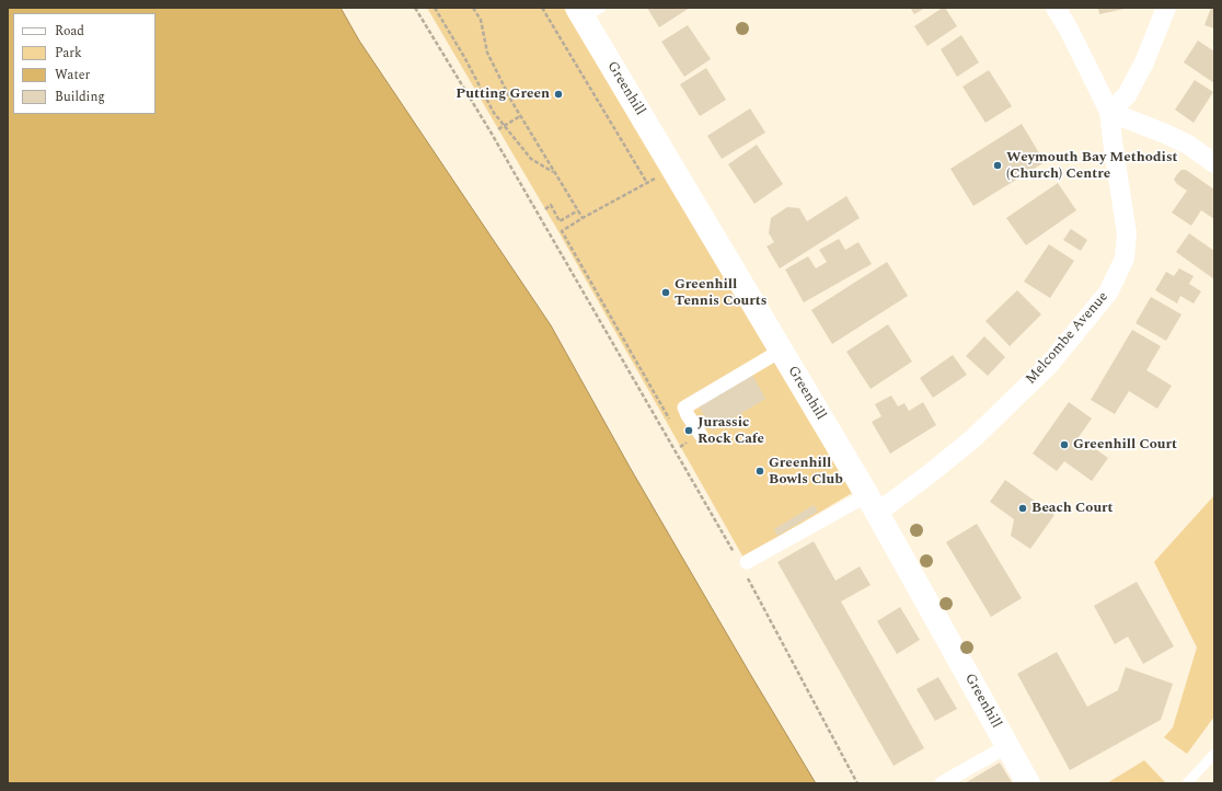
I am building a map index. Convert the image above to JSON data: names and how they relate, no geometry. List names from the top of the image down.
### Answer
{
  "streets": {
    "main road": ["Greenhill"],
    "street": ["Melcombe Avenue"]
  },
  "crossings": [
    ["Greenhill", "Melcombe Avenue"]
  ],
  "places": [
    "Putting Green",
    "Weymouth Bay Methodist (Church) Centre",
    "Greenhill Tennis Courts",
    "Jurassic Rock Cafe",
    "Greenhill Court",
    "Greenhill Bowls Club",
    "Beach Court"
  ],
  "legend": [
    "Road",
    "Park",
    "Water",
    "Building"
  ]
}
